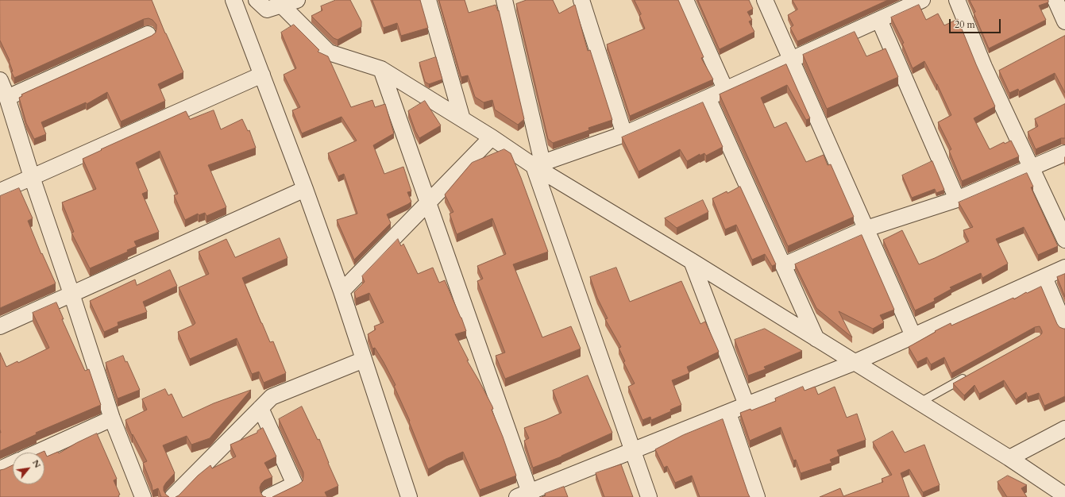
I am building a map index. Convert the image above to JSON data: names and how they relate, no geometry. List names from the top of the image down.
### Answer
{
  "scale_bar": "20 m",
  "north": "top right"
}
